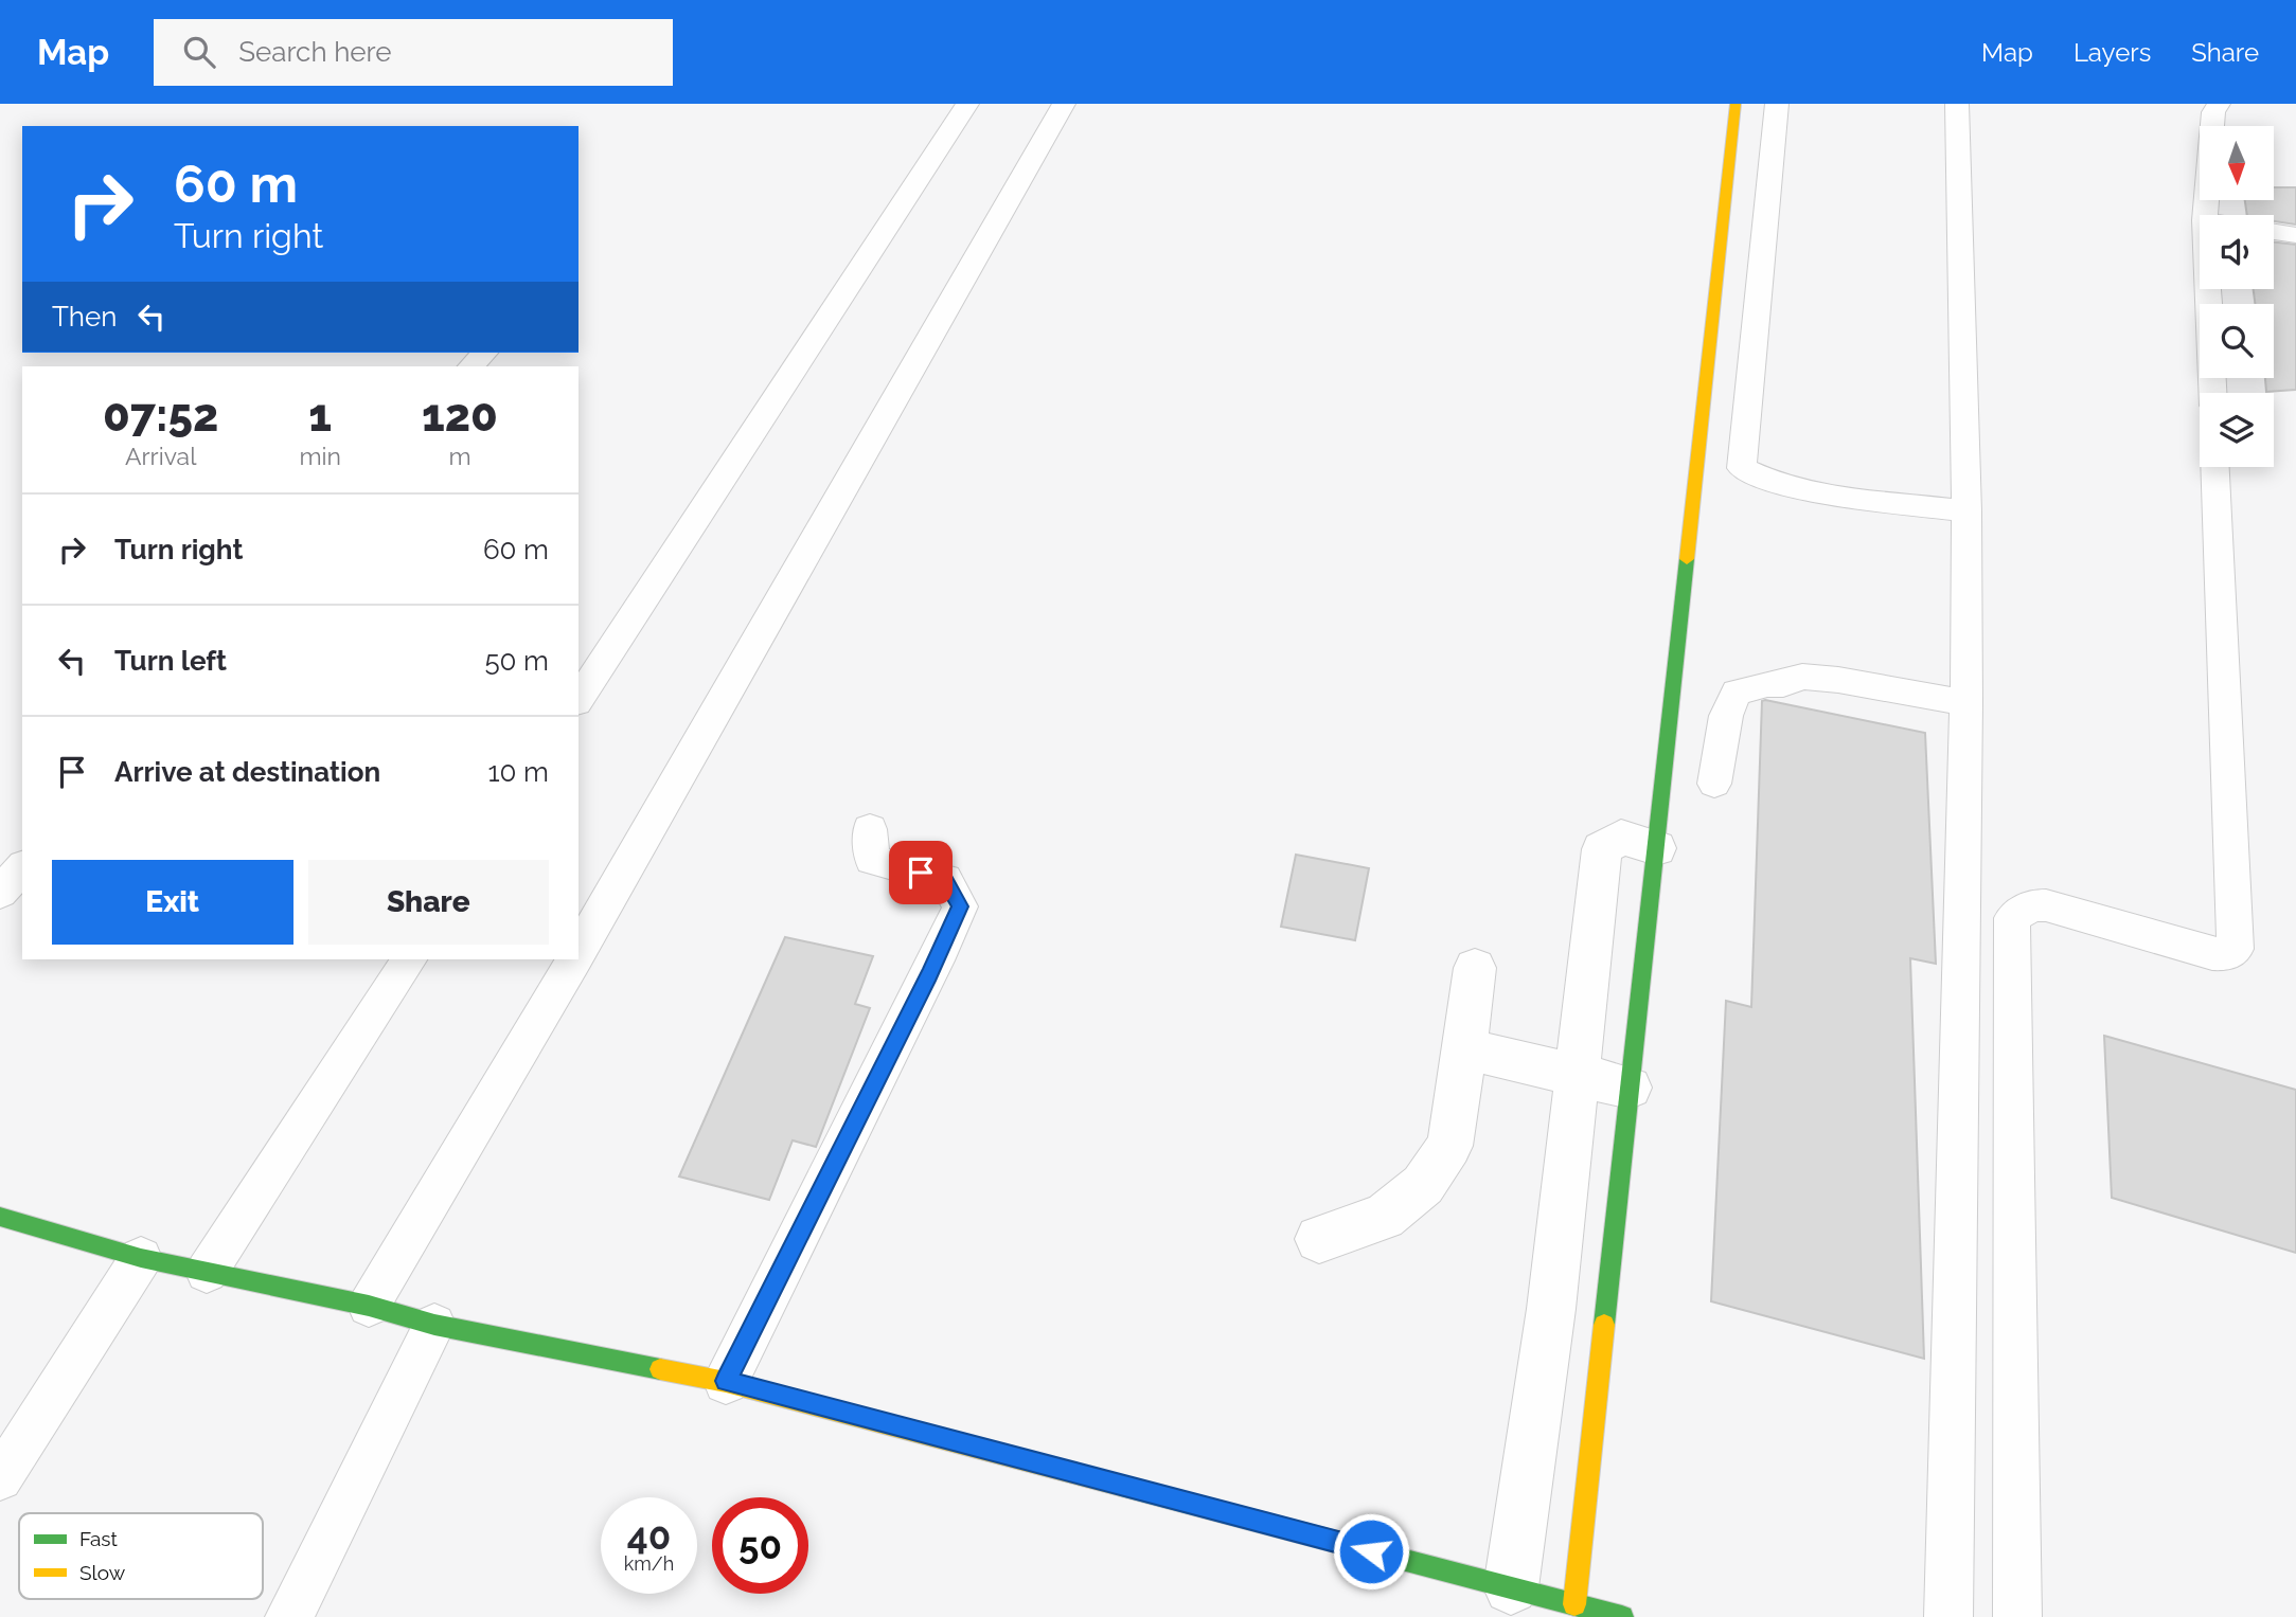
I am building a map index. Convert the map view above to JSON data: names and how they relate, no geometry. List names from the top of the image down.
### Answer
{
  "legend": ["Fast", "Slow"],
  "north": "bottom",
  "page": {
    "header": "Map",
    "search": "Search here",
    "nav": ["Map", "Layers", "Share"],
    "turn": ["60 m", "Turn right"],
    "then": "Then",
    "eta": [
      "07:52",
      "Arrival",
      "1",
      "min",
      "120",
      "m"
    ],
    "list": [
      {
        "name": "Turn right",
        "value": "60 m"
      },
      {
        "name": "Turn left",
        "value": "50 m"
      },
      {
        "name": "Arrive at destination",
        "value": "10 m"
      }
    ],
    "buttons": ["Exit", "Share"],
    "speed": "40 km/h",
    "limit": "50"
  }
}
